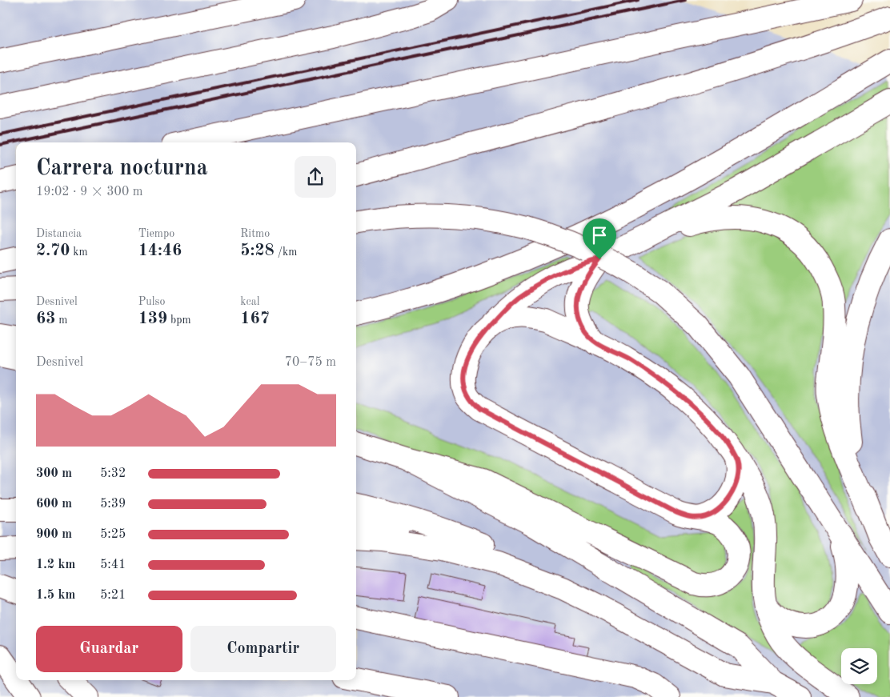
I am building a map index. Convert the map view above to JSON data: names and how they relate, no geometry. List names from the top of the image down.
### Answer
{
  "page": {
    "heading": ["Carrera nocturna", "19:02 · 9 × 300 m"],
    "stats": [
      ["Distancia", "2.70 km"],
      ["Tiempo", "14:46"],
      ["Ritmo", "5:28 /km"],
      ["Desnivel", "63 m"],
      ["Pulso", "139 bpm"],
      ["kcal", "167"]
    ],
    "chart": ["Desnivel", "70–75 m"],
    "list": [
      {
        "name": "300 m",
        "note": "5:32"
      },
      {
        "name": "600 m",
        "note": "5:39"
      },
      {
        "name": "900 m",
        "note": "5:25"
      },
      {
        "name": "1.2 km",
        "note": "5:41"
      },
      {
        "name": "1.5 km",
        "note": "5:21"
      }
    ],
    "buttons": ["Guardar", "Compartir"]
  }
}
